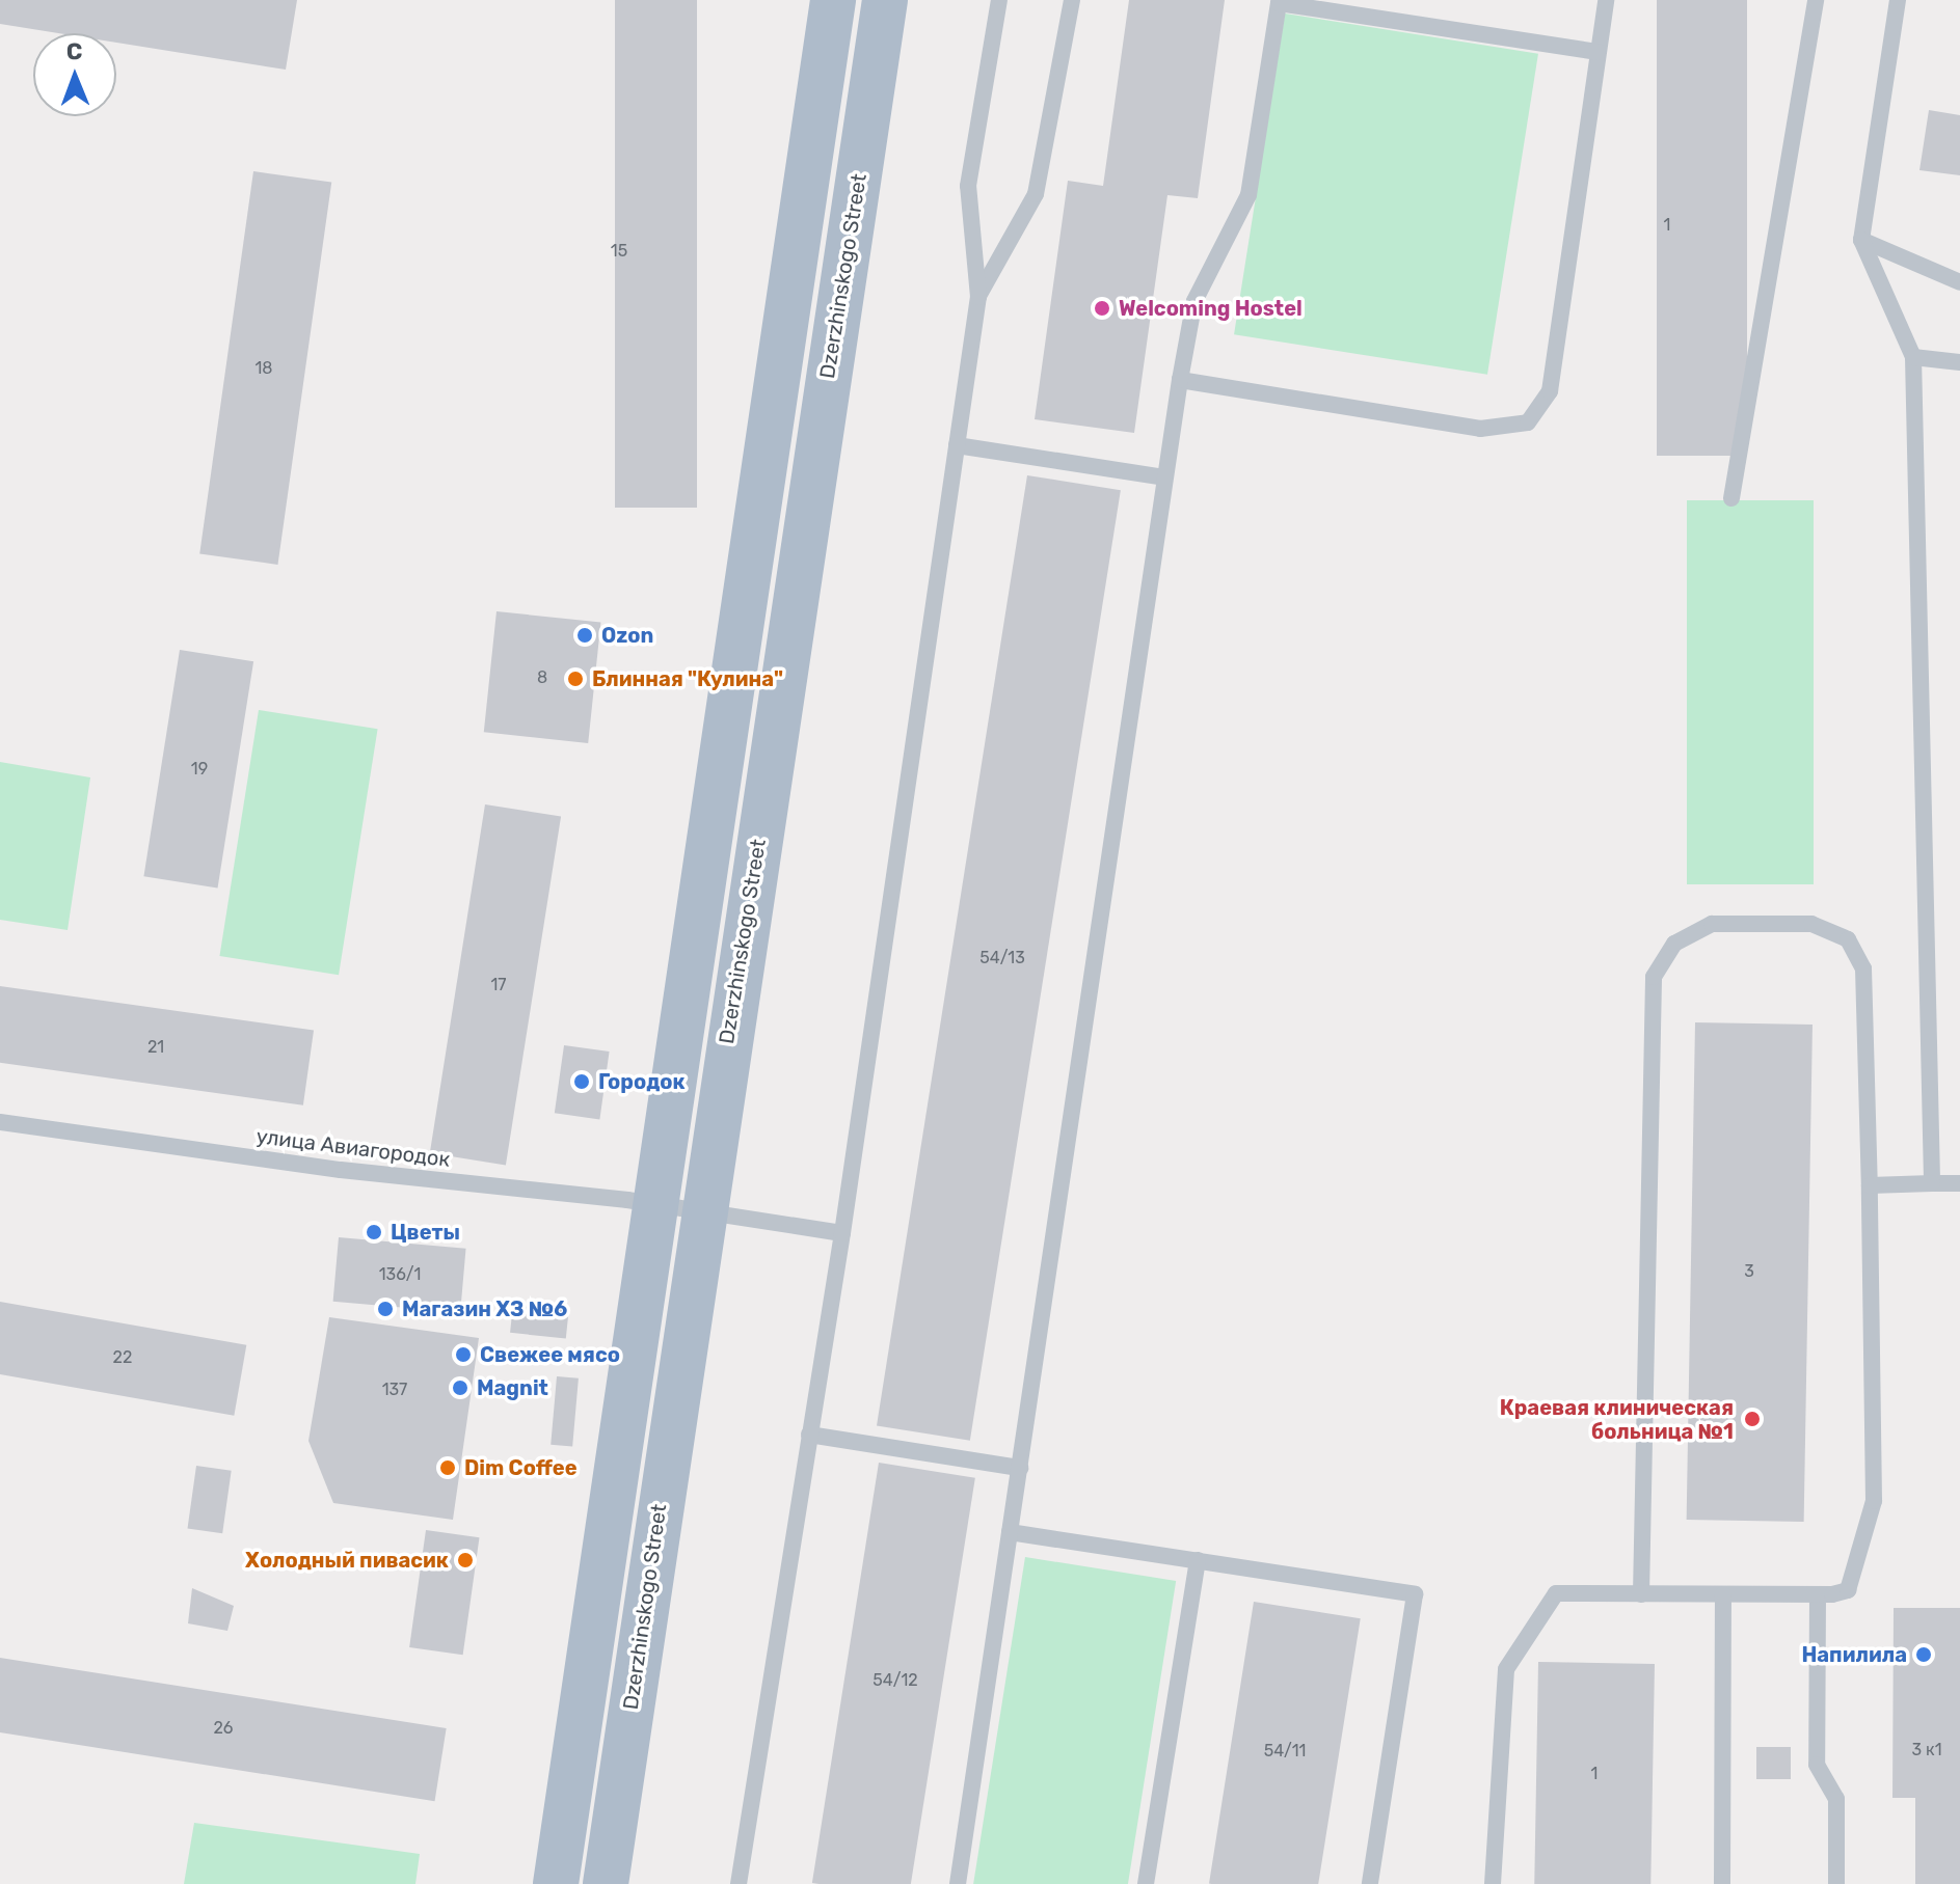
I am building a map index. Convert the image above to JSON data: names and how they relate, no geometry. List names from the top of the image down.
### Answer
{
  "streets": {
    "main road": ["Dzerzhinskogo Street"],
    "lane": ["улица Авиагородок"]
  },
  "crossings": [
    ["Dzerzhinskogo Street", "улица Авиагородок"]
  ],
  "places": [
    "Welcoming Hostel",
    "Ozon",
    "Блинная \"Кулина\"",
    "Городок",
    "Цветы",
    "Магазин ХЗ №6",
    "Свежее мясо",
    "Magnit",
    "Краевая клиническая больница №1",
    "Dim Coffee",
    "Холодный пивасик",
    "Напилила"
  ],
  "house_numbers": [
    "1",
    "15",
    "18",
    "8",
    "19",
    "54/13",
    "17",
    "21",
    "3",
    "136/1",
    "22",
    "137",
    "54/12",
    "26",
    "3 к1",
    "54/11",
    "1"
  ],
  "north": "top"
}
